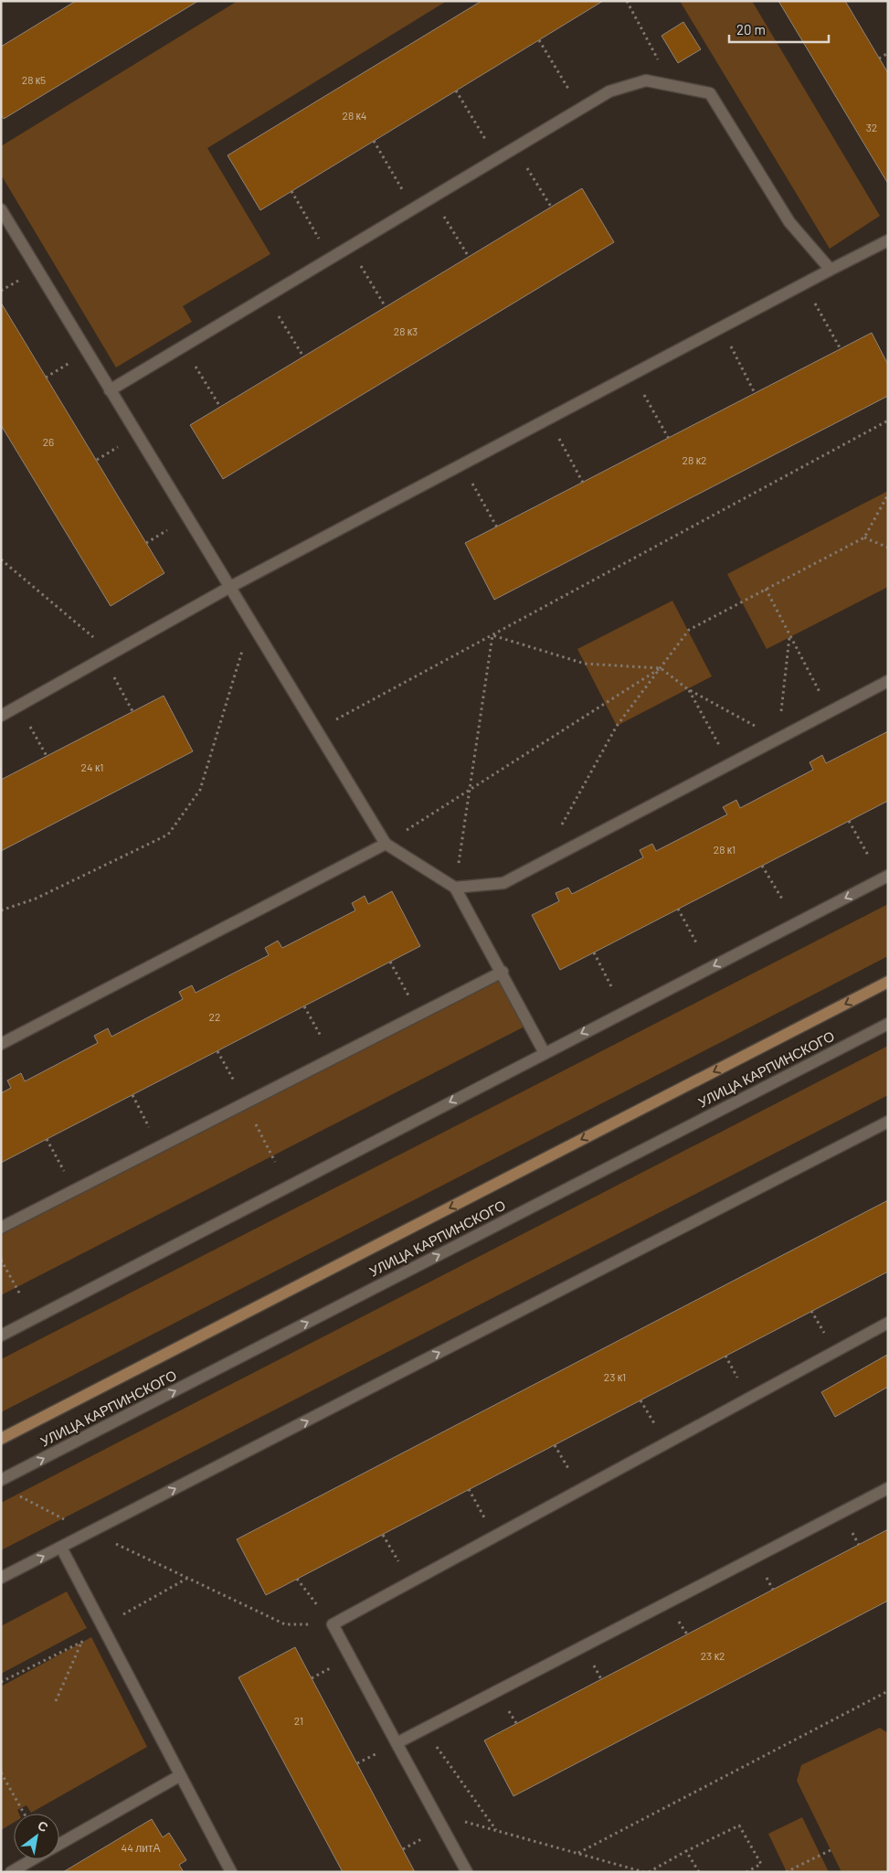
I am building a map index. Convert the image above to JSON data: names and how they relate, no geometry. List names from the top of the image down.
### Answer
{
  "streets": {
    "street": ["УЛИЦА КАРПИНСКОГО"]
  },
  "house_numbers": [
    "28 к5",
    "28 к4",
    "32",
    "28 к3",
    "26",
    "28 к2",
    "24 к1",
    "28 к1",
    "22",
    "23 к1",
    "23 к2",
    "21",
    "44 литА"
  ],
  "scale_bar": "20 m",
  "north": "top right"
}
